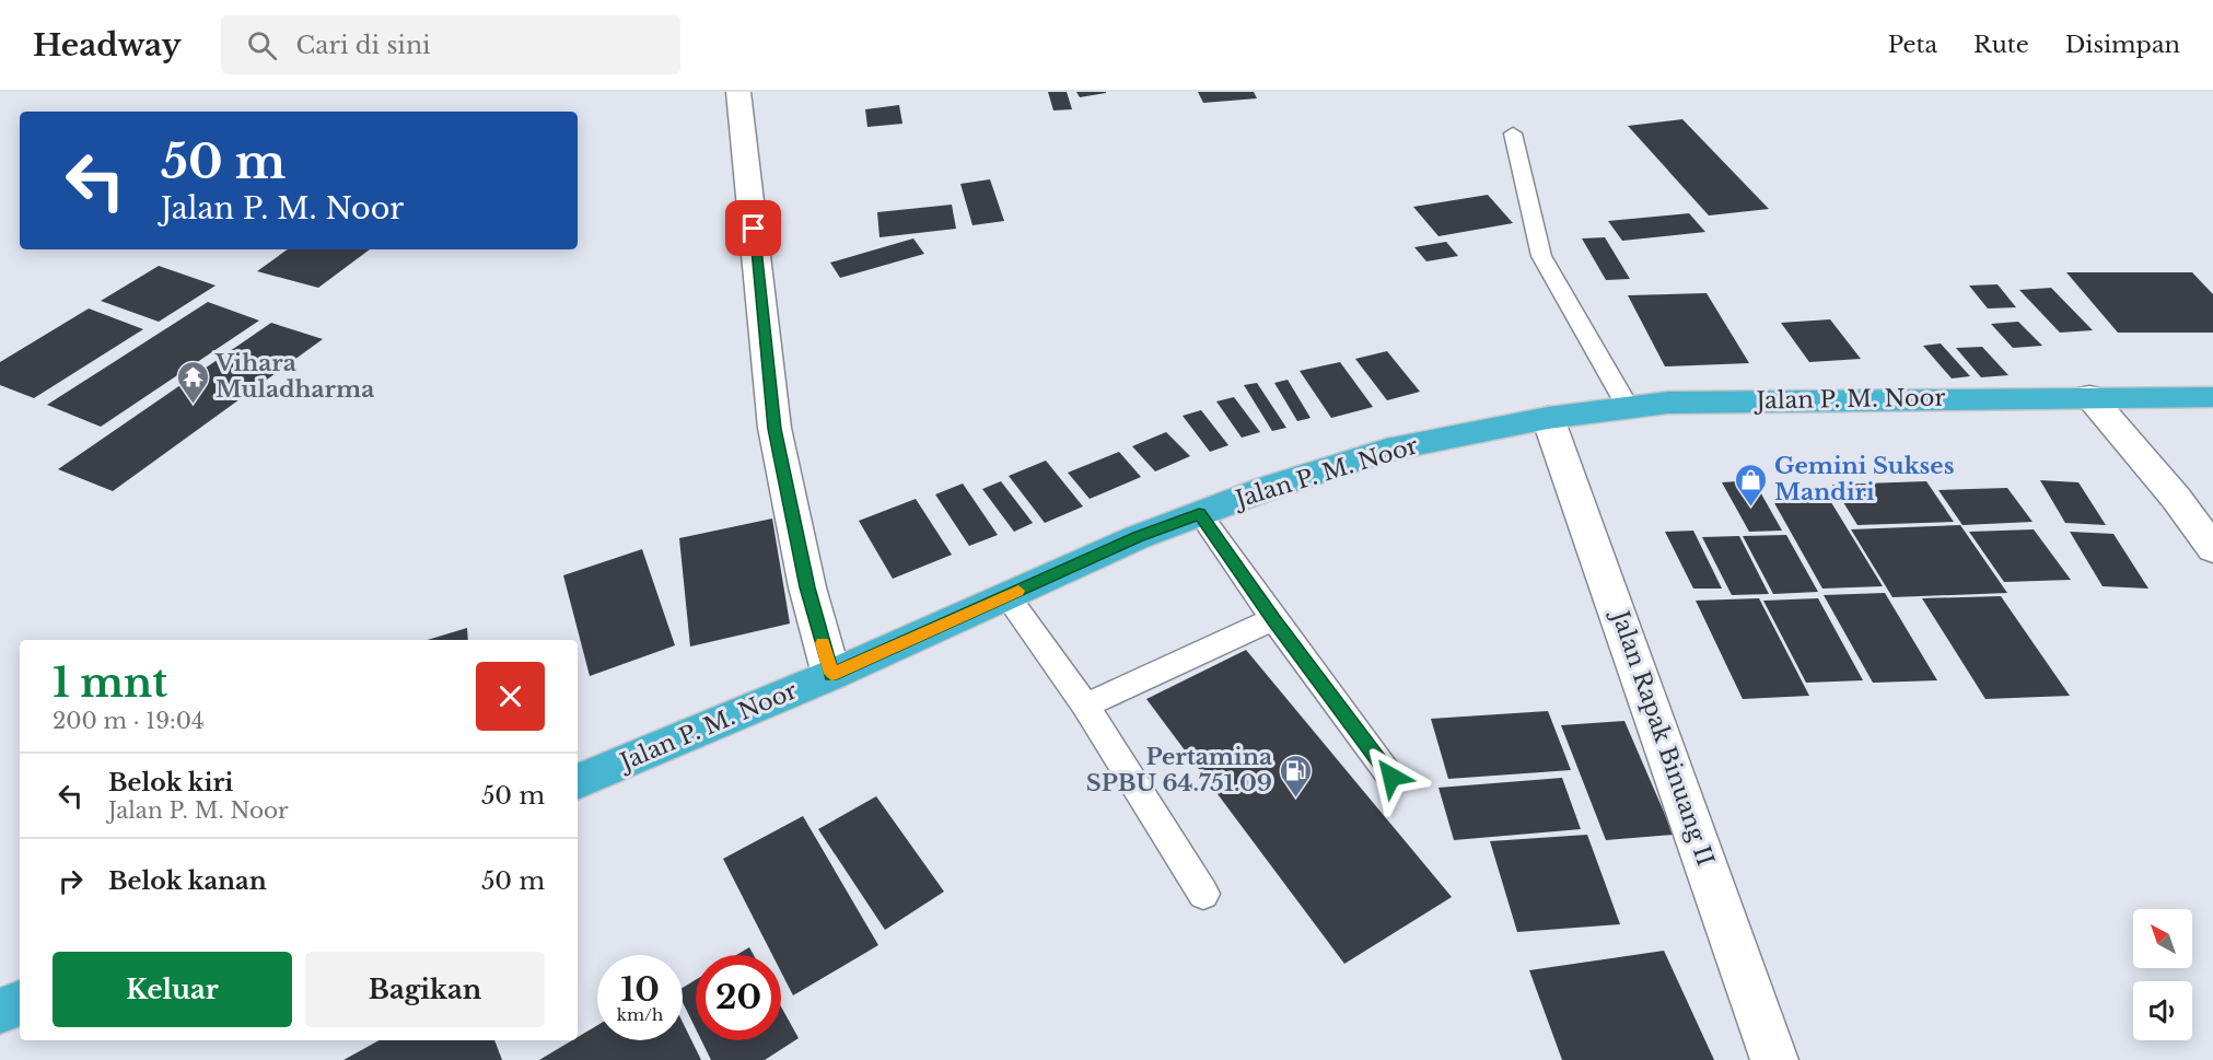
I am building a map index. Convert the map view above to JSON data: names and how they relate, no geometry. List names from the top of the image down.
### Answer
{
  "streets": {
    "highway": ["Jalan P. M. Noor"],
    "street": ["Jalan Rapak Binuang II"]
  },
  "crossings": [
    ["Jalan P. M. Noor", "Jalan Rapak Binuang II"]
  ],
  "places": {
    "temple": ["Vihara Muladharma"],
    "shop": ["Gemini Sukses Mandiri"],
    "fuel station": ["Pertamina SPBU 64.751.09"]
  },
  "north": "top left",
  "page": {
    "header": "Headway",
    "search": "Cari di sini",
    "nav": ["Peta", "Rute", "Disimpan"],
    "turn": ["50 m", "Jalan P. M. Noor"],
    "heading": ["1 mnt", "200 m · 19:04"],
    "list": [
      {
        "name": "Belok kiri",
        "note": "Jalan P. M. Noor",
        "value": "50 m"
      },
      {
        "name": "Belok kanan",
        "value": "50 m"
      }
    ],
    "buttons": ["Keluar", "Bagikan"],
    "speed": "10 km/h",
    "limit": "20"
  }
}
